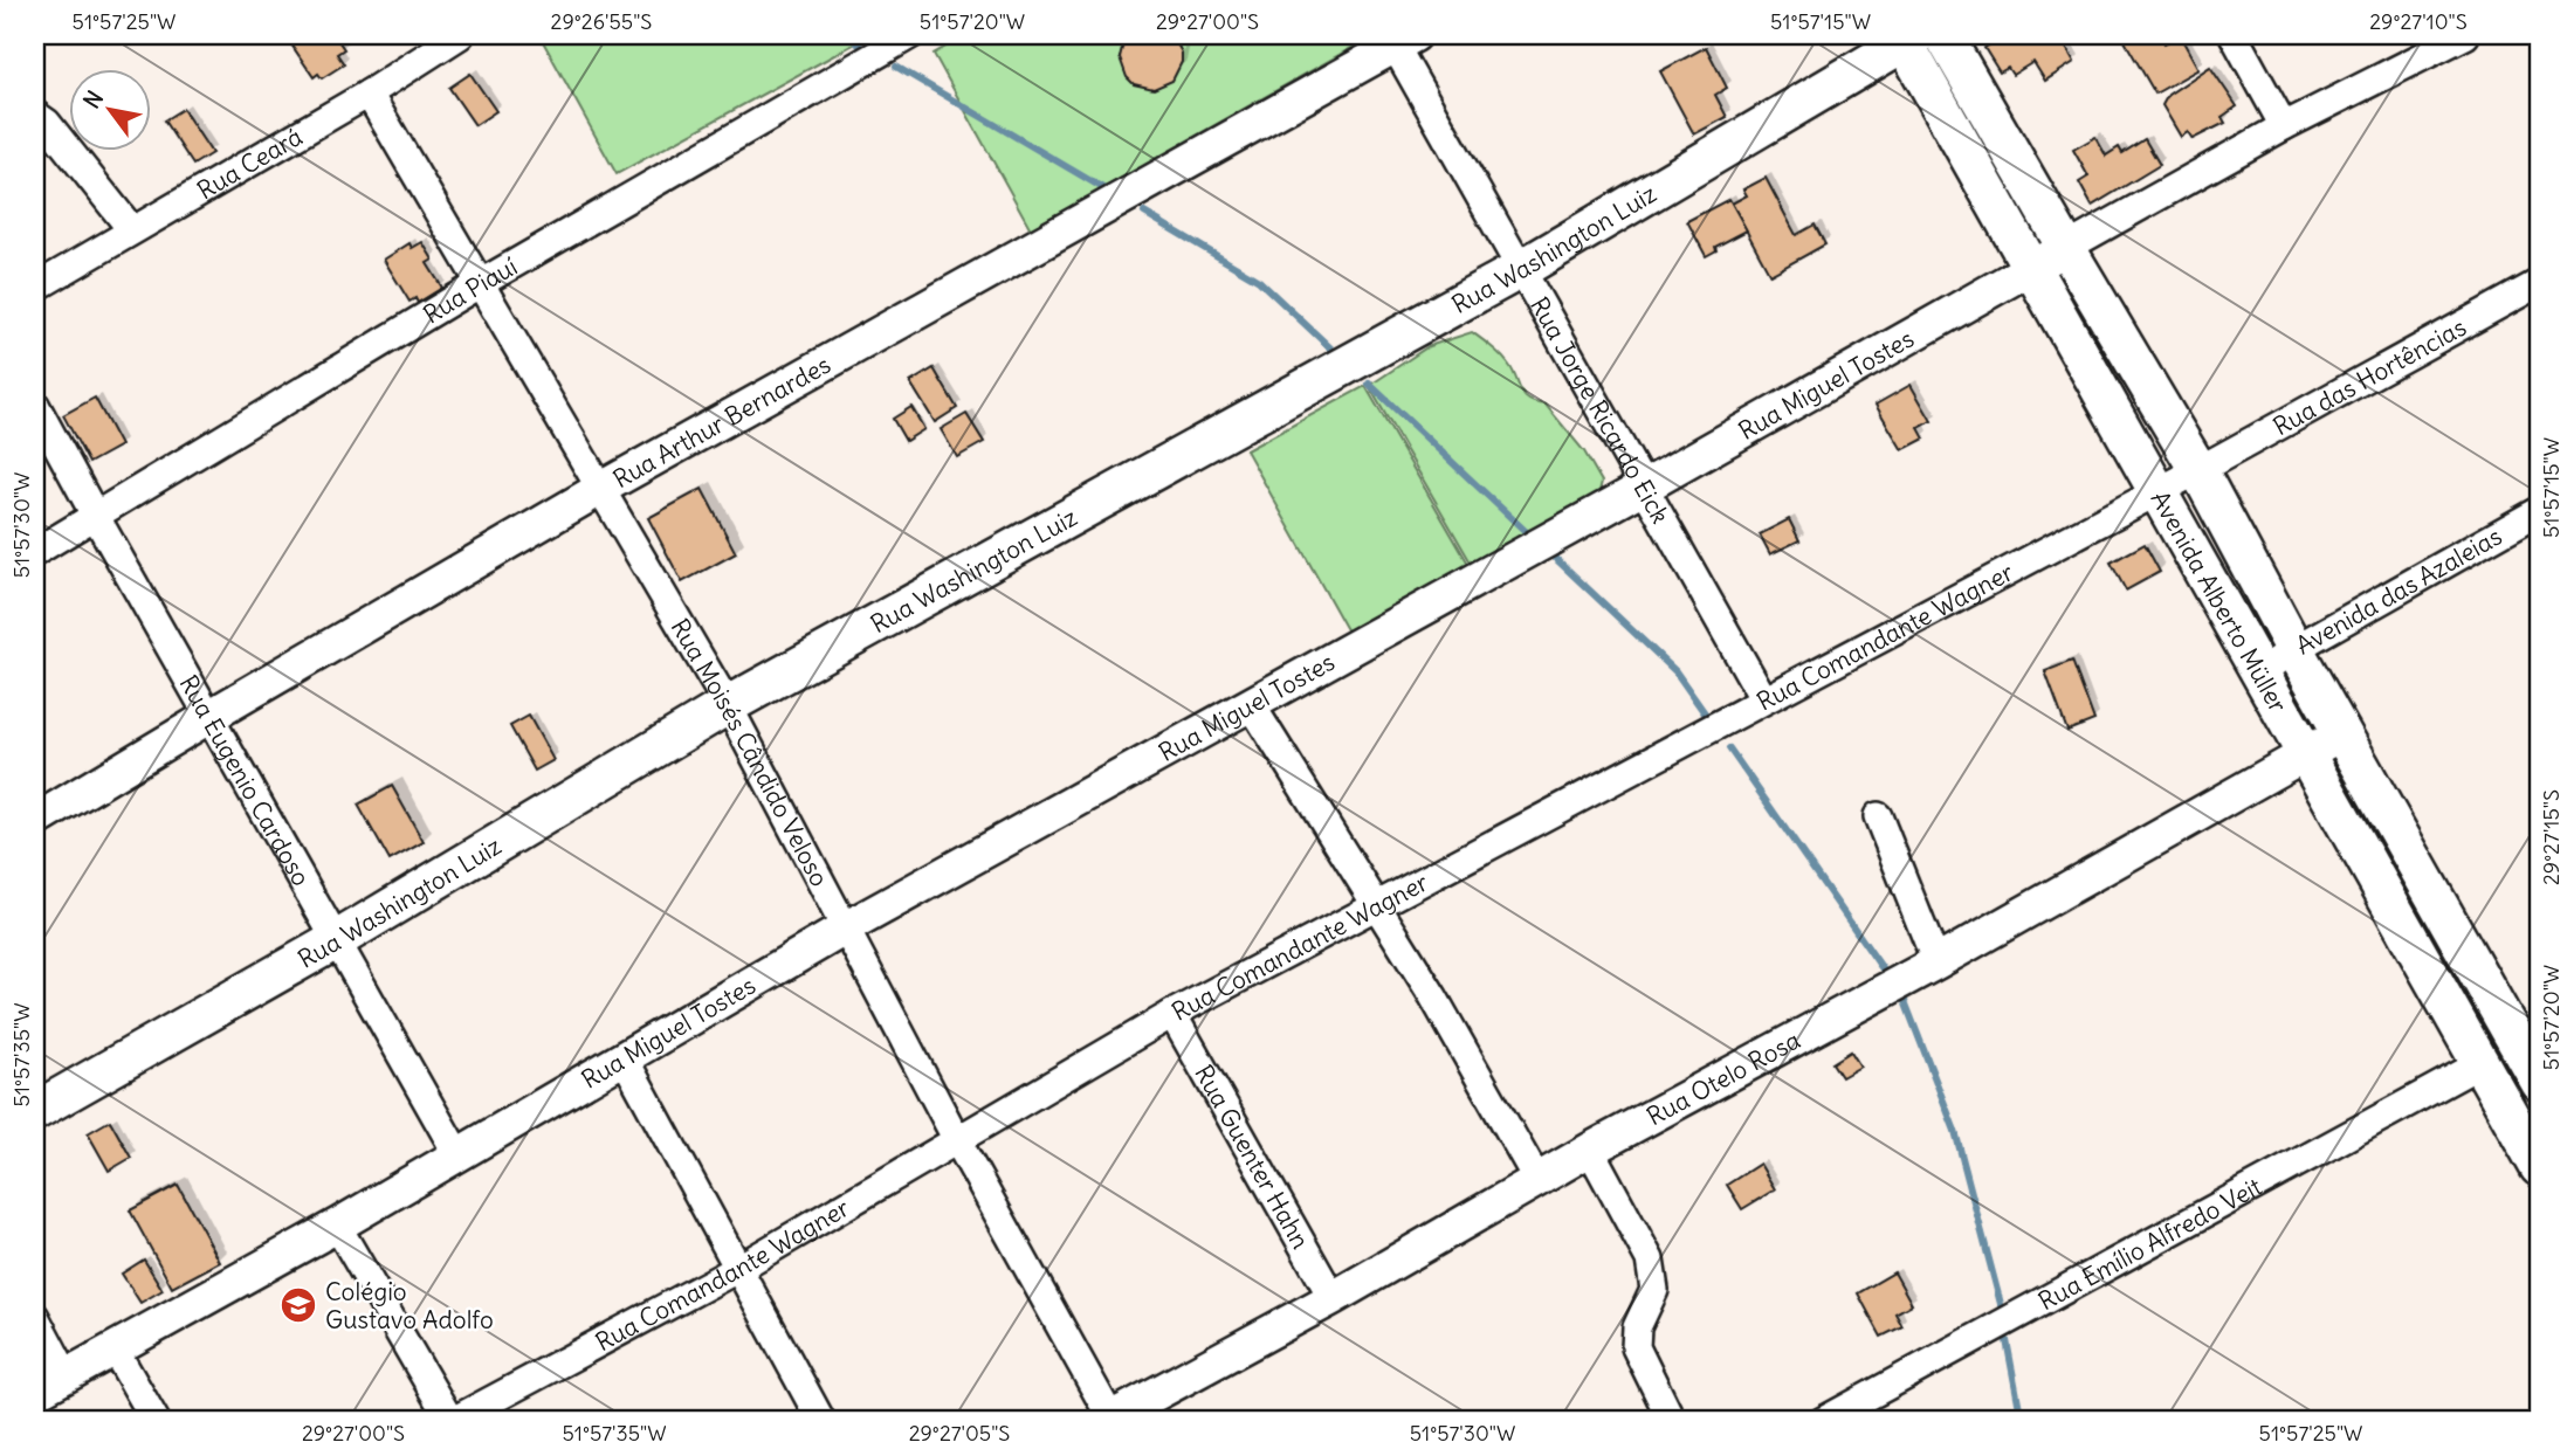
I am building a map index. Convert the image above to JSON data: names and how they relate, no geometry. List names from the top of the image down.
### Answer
{
  "streets": {
    "main road": ["Rua Washington Luiz", "Avenida Alberto Müller"],
    "street": [
      "Rua Ceará",
      "Rua Piauí",
      "Rua das Hortências",
      "Rua Miguel Tostes",
      "Rua Jorge Ricardo Eick",
      "Rua Arthur Bernardes",
      "Avenida das Azaleias",
      "Rua Comandante Wagner",
      "Rua Moisés Cândido Veloso",
      "Rua Eugenio Cardoso",
      "Rua Otelo Rosa",
      "Rua Guenter Hahn",
      "Rua Emílio Alfredo Veit"
    ]
  },
  "crossings": [
    ["Rua Ceará", "Rua Moisés Cândido Veloso"],
    ["Rua Washington Luiz", "Rua Jorge Ricardo Eick"],
    ["Rua Washington Luiz", "Avenida Alberto Müller"],
    ["Rua Washington Luiz", "Rua Moisés Cândido Veloso"],
    ["Rua Washington Luiz", "Rua Eugenio Cardoso"],
    ["Rua Piauí", "Rua Moisés Cândido Veloso"],
    ["Rua Piauí", "Rua Eugenio Cardoso"],
    ["Rua das Hortências", "Avenida Alberto Müller"],
    ["Rua das Hortências", "Rua Comandante Wagner"],
    ["Rua Miguel Tostes", "Rua Jorge Ricardo Eick"],
    ["Rua Miguel Tostes", "Avenida Alberto Müller"],
    ["Rua Miguel Tostes", "Rua Moisés Cândido Veloso"],
    ["Rua Miguel Tostes", "Rua Eugenio Cardoso"],
    ["Rua Jorge Ricardo Eick", "Rua Arthur Bernardes"],
    ["Rua Jorge Ricardo Eick", "Rua Comandante Wagner"],
    ["Rua Arthur Bernardes", "Rua Moisés Cândido Veloso"],
    ["Rua Arthur Bernardes", "Rua Eugenio Cardoso"],
    ["Avenida das Azaleias", "Avenida Alberto Müller"],
    ["Avenida Alberto Müller", "Rua Comandante Wagner"],
    ["Avenida Alberto Müller", "Rua Otelo Rosa"],
    ["Avenida Alberto Müller", "Rua Emílio Alfredo Veit"],
    ["Rua Comandante Wagner", "Rua Moisés Cândido Veloso"],
    ["Rua Comandante Wagner", "Rua Guenter Hahn"],
    ["Rua Moisés Cândido Veloso", "Rua Otelo Rosa"],
    ["Rua Otelo Rosa", "Rua Guenter Hahn"]
  ],
  "places": {
    "school or university": ["Colégio Gustavo Adolfo"]
  },
  "north": "top left",
  "coordinates": [
    "51°57'25\"W",
    "29°26'55\"S",
    "51°57'20\"W",
    "29°27'00\"S",
    "51°57'15\"W",
    "29°27'10\"S",
    "51°57'30\"W",
    "29°27'15\"S",
    "51°57'35\"W",
    "29°27'05\"S"
  ]
}
